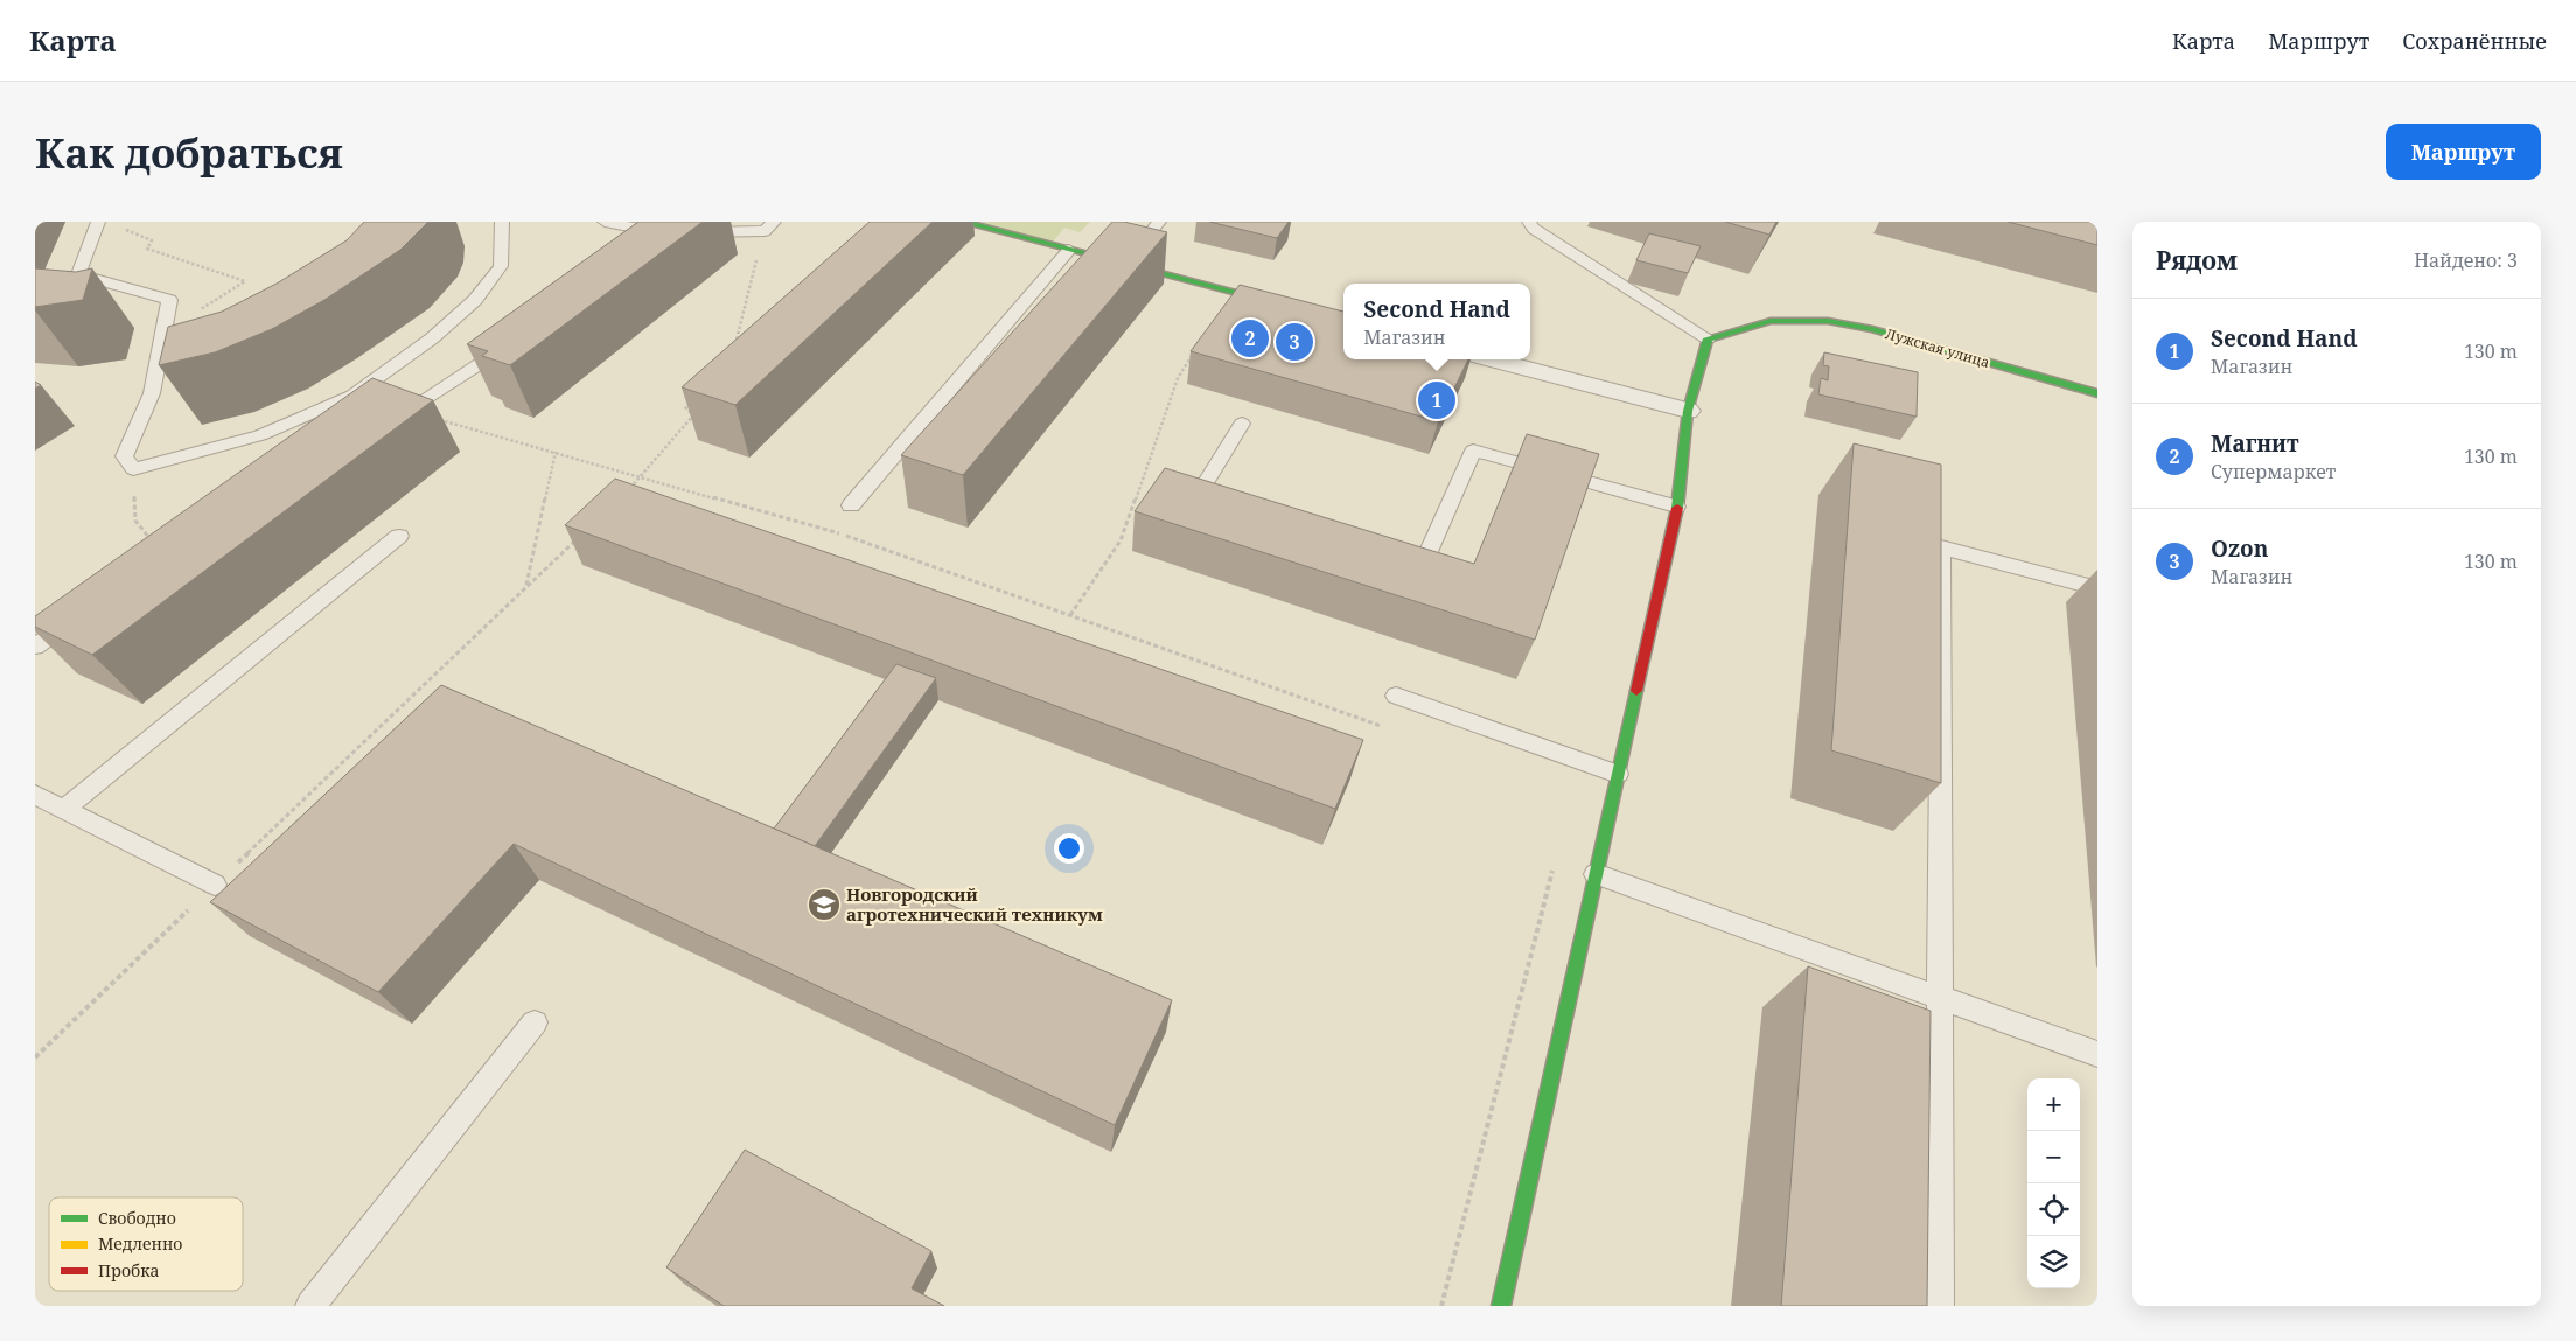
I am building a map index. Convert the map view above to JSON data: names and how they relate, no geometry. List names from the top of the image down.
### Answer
{
  "streets": {
    "street": ["Лужская улица"]
  },
  "places": {
    "school or university": ["Новгородский агротехнический техникум"]
  },
  "legend": ["Свободно", "Медленно", "Пробка"],
  "page": {
    "header": "Карта",
    "nav": ["Карта", "Маршрут", "Сохранённые"],
    "buttons": "Маршрут",
    "title": "Как добраться",
    "heading": ["Рядом", "Найдено: 3"],
    "popup": ["Second Hand", "Магазин"],
    "list": [
      {
        "mark": "1",
        "name": "Second Hand",
        "note": "Магазин",
        "value": "130 m"
      },
      {
        "mark": "2",
        "name": "Магнит",
        "note": "Супермаркет",
        "value": "130 m"
      },
      {
        "mark": "3",
        "name": "Ozon",
        "note": "Магазин",
        "value": "130 m"
      }
    ],
    "pins": ["2", "3", "1"],
    "map_buttons": ["+", "−"]
  }
}
